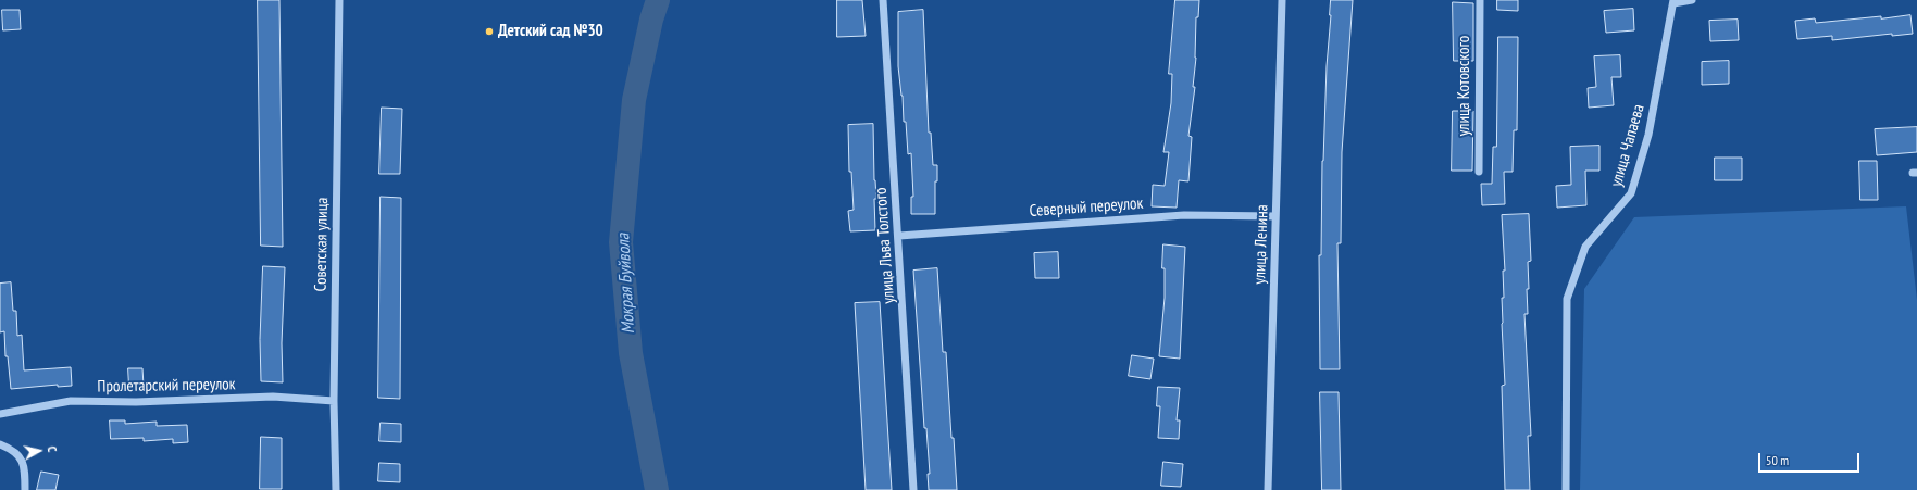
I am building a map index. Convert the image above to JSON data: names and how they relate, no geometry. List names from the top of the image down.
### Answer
{
  "streets": {
    "street": [
      "улица Котовского",
      "улица Чапаева",
      "Северный переулок",
      "Советская улица",
      "улица Ленина",
      "улица Льва Толстого",
      "Пролетарский переулок"
    ]
  },
  "crossings": [
    ["Северный переулок", "улица Ленина"],
    ["Северный переулок", "улица Льва Толстого"],
    ["Советская улица", "Пролетарский переулок"]
  ],
  "water": ["Мокрая Буйвола"],
  "places": ["Детский сад №30"],
  "scale_bar": "50 m",
  "north": "right"
}
